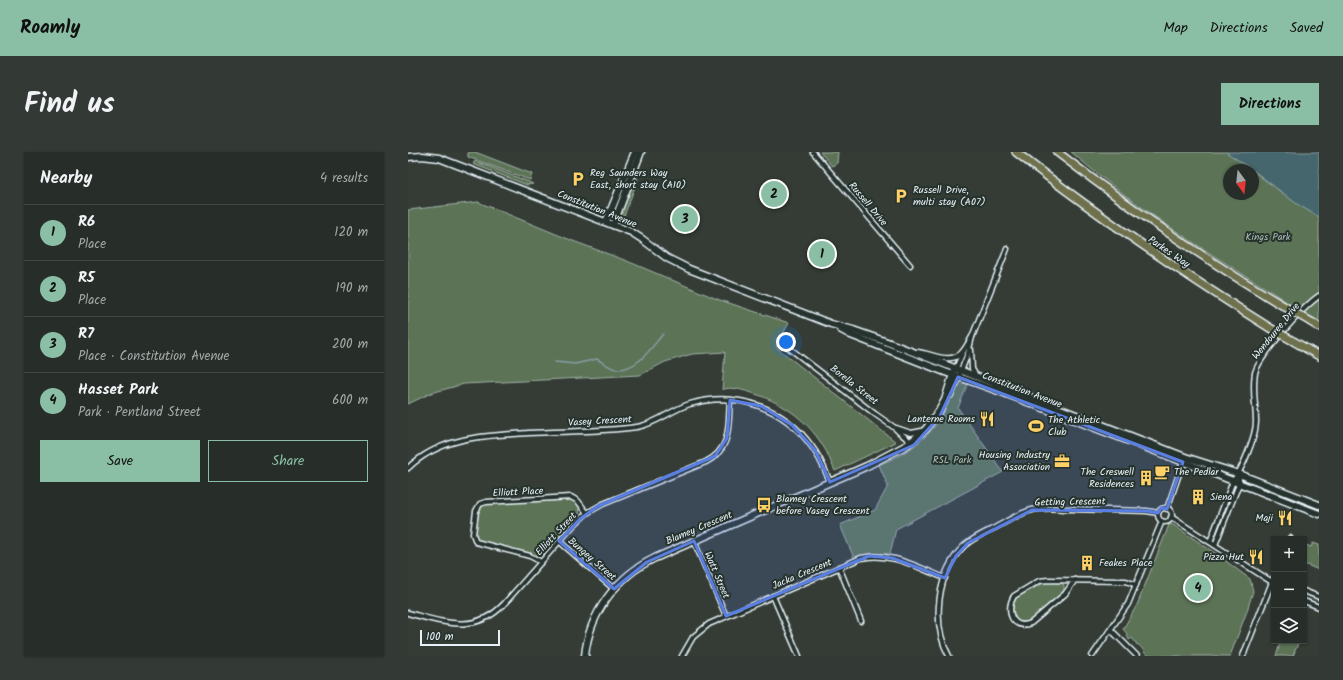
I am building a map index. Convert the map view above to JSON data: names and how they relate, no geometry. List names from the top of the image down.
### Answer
{
  "streets": {
    "main road": ["Parkes Way"],
    "street": [
      "Russell Drive",
      "Constitution Avenue",
      "Wendouree Drive",
      "Borella Street",
      "Vasey Crescent",
      "Elliott Place",
      "Getting Crescent",
      "Blamey Crescent",
      "Elliott Street",
      "Bungey Street",
      "Jacka Crescent",
      "Watt Street"
    ]
  },
  "crossings": [
    ["Constitution Avenue", "Wendouree Drive"],
    ["Constitution Avenue", "Blamey Crescent"],
    ["Borella Street", "Blamey Crescent"],
    ["Vasey Crescent", "Blamey Crescent"],
    ["Vasey Crescent", "Elliott Street"],
    ["Elliott Place", "Elliott Street"],
    ["Getting Crescent", "Jacka Crescent"],
    ["Blamey Crescent", "Bungey Street"],
    ["Blamey Crescent", "Watt Street"],
    ["Elliott Street", "Bungey Street"],
    ["Jacka Crescent", "Watt Street"]
  ],
  "parks": ["Kings Park", "RSL Park"],
  "places": {
    "parking": ["Reg Saunders Way East, short stay (A10)", "Russell Drive, multi stay (A07)"],
    "restaurant": ["Lanterne Rooms", "Maji", "Pizza Hut"],
    "sports": ["The Athletic Club"],
    "office": ["Housing Industry Association"],
    "cafe": ["The Pedlar"],
    "building": ["The Creswell Residences", "Siena", "Feakes Place"],
    "bus stop": ["Blamey Crescent before Vasey Crescent"]
  },
  "scale_bar": "100 m",
  "north": "bottom",
  "page": {
    "header": "Roamly",
    "nav": ["Map", "Directions", "Saved"],
    "title": "Find us",
    "buttons": [
      "Directions",
      ["Save", "Share"]
    ],
    "heading": ["Nearby", "4 results"],
    "pins": [
      "2",
      "3",
      "1",
      "4"
    ],
    "list": [
      {
        "mark": "1",
        "name": "R6",
        "note": "Place",
        "value": "120 m"
      },
      {
        "mark": "2",
        "name": "R5",
        "note": "Place",
        "value": "190 m"
      },
      {
        "mark": "3",
        "name": "R7",
        "note": "Place · Constitution Avenue",
        "value": "200 m"
      },
      {
        "mark": "4",
        "name": "Hasset Park",
        "note": "Park · Pentland Street",
        "value": "600 m"
      }
    ],
    "map_buttons": ["+", "−"],
    "scale": "100 m"
  }
}
